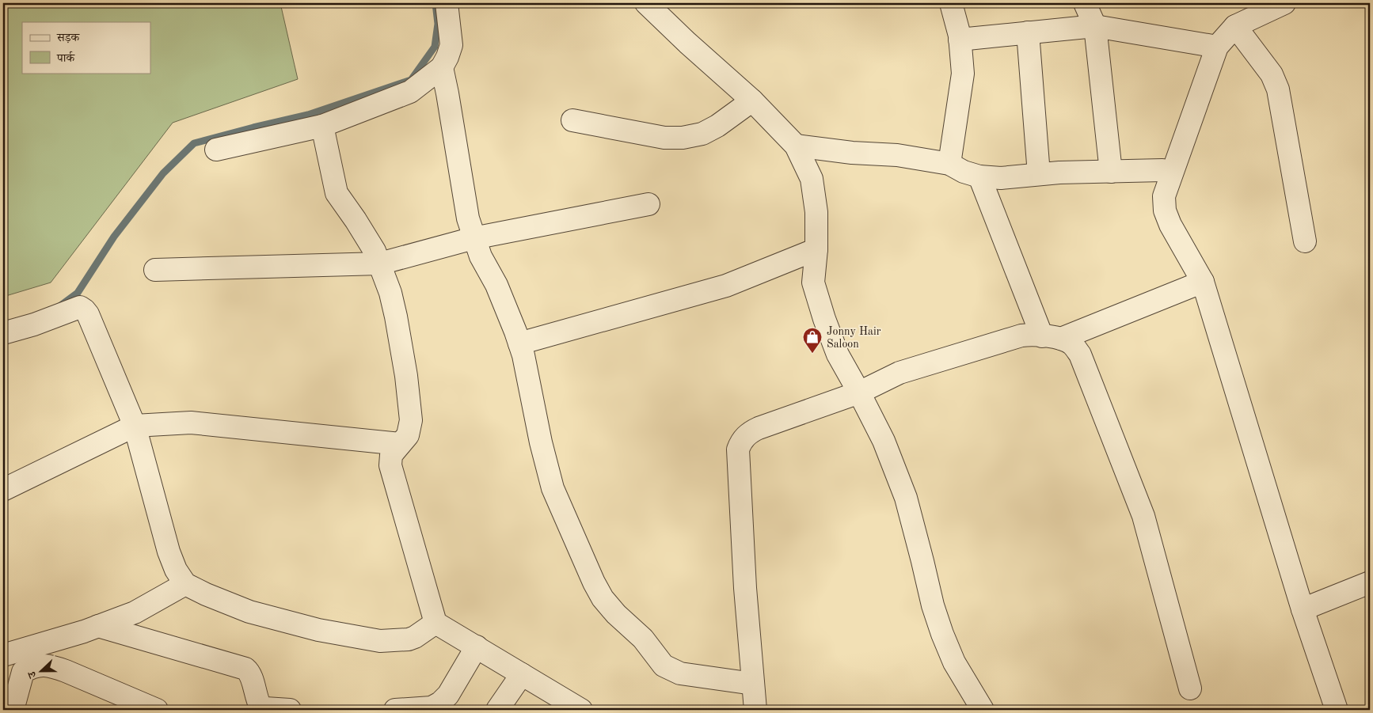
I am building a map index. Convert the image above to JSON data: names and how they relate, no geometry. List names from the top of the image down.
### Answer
{
  "places": {
    "shop": ["Jonny Hair Saloon"]
  },
  "legend": ["सड़क", "पार्क"],
  "north": "left"
}
